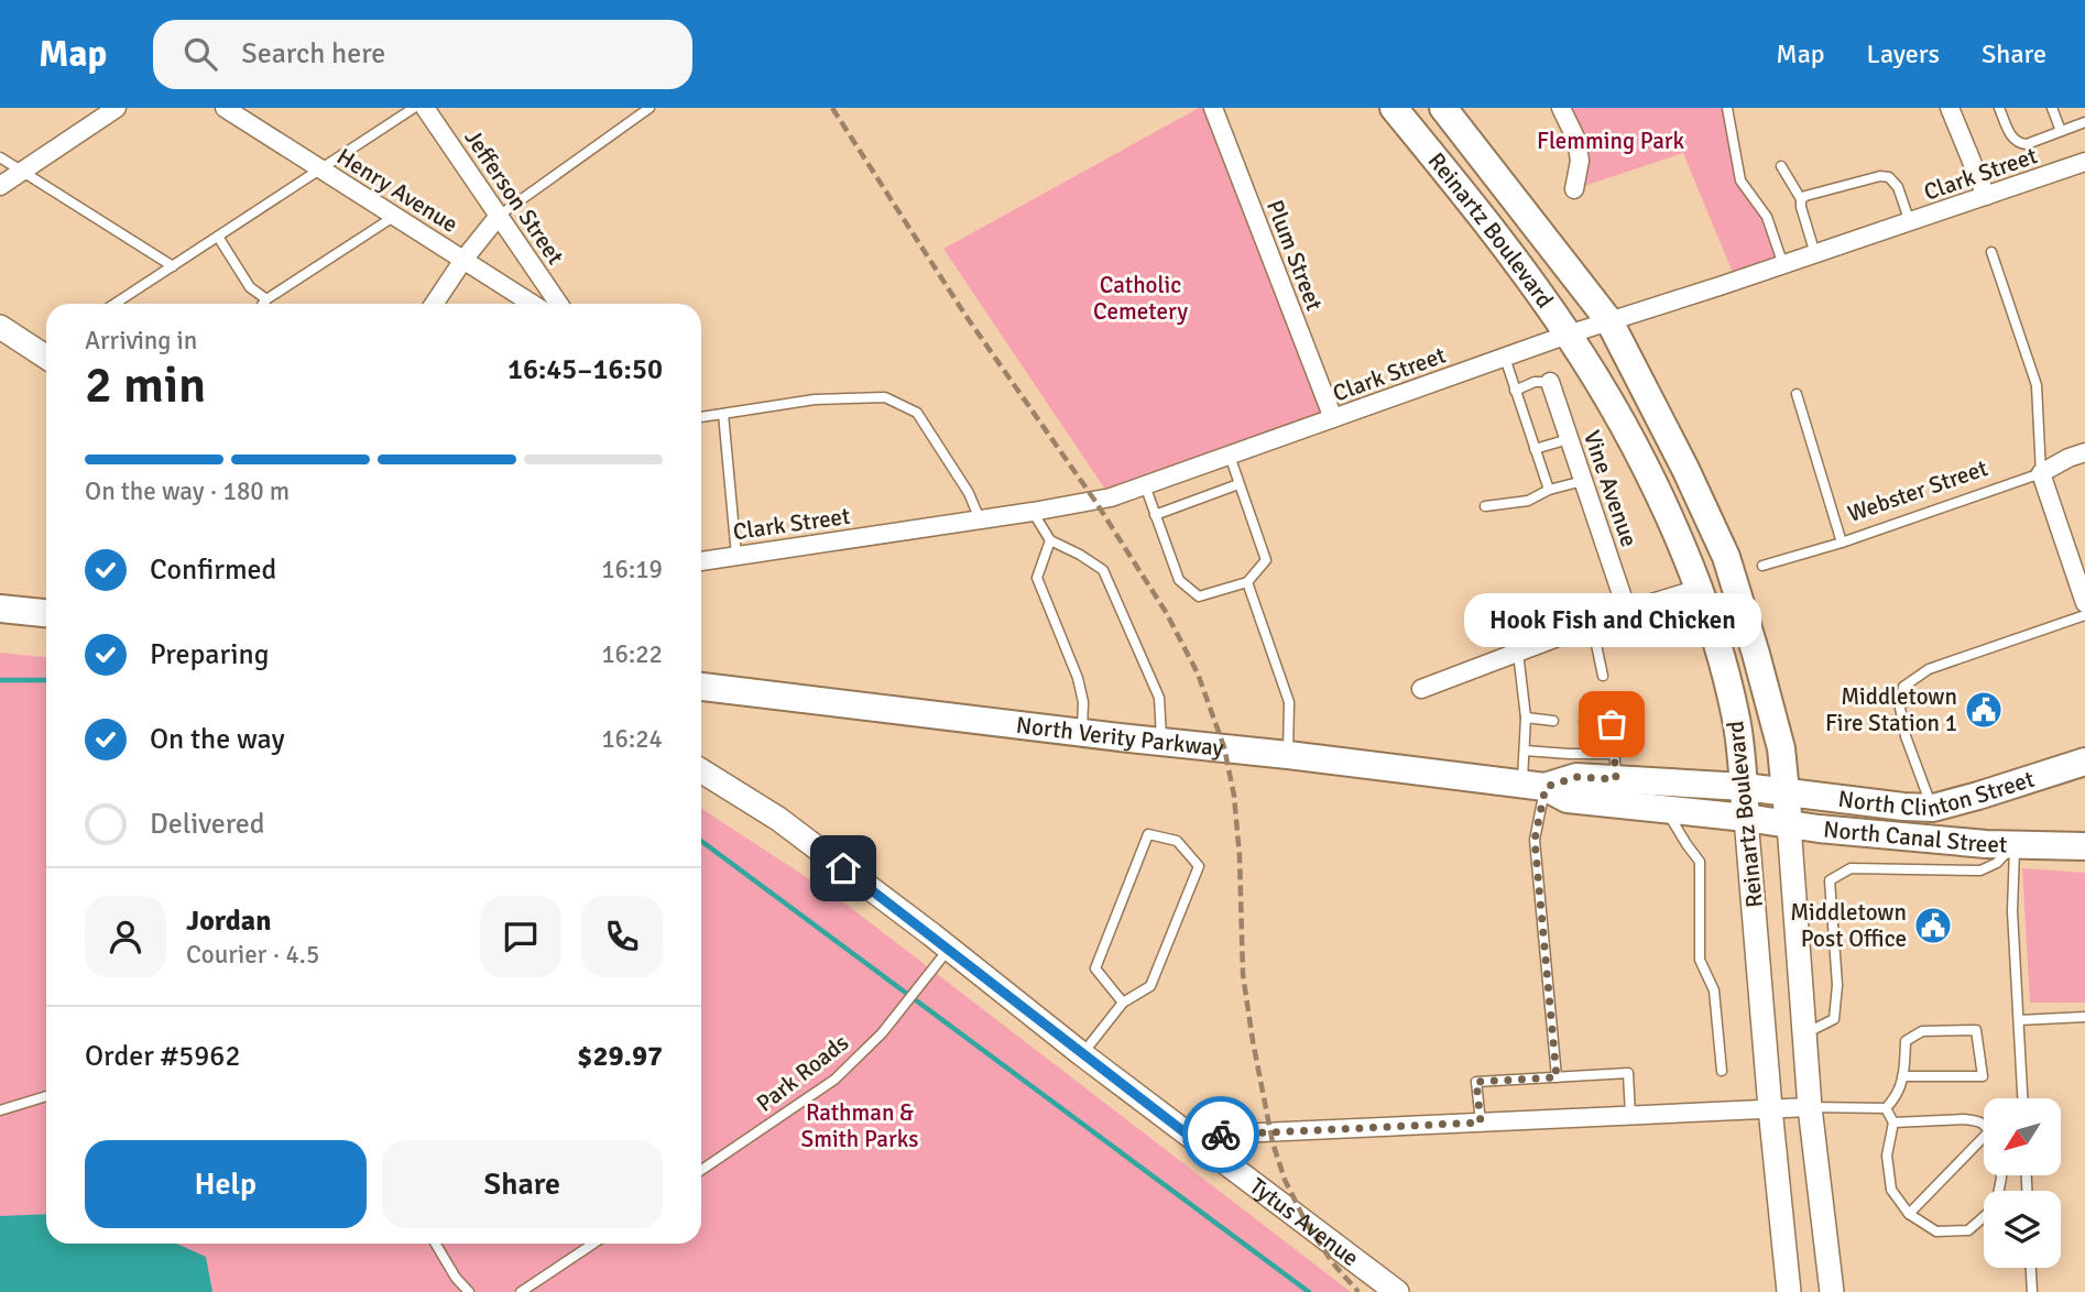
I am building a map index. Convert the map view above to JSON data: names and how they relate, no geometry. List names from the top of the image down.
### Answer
{
  "streets": {
    "main road": [
      "Reinartz Boulevard",
      "North Verity Parkway",
      "North Clinton Street",
      "North Canal Street",
      "Tytus Avenue"
    ],
    "street": [
      "Clark Street",
      "Henry Avenue",
      "Jefferson Street",
      "Plum Street",
      "Vine Avenue",
      "Webster Street"
    ],
    "lane": ["Park Roads"]
  },
  "crossings": [
    ["Clark Street", "Reinartz Boulevard"],
    ["Clark Street", "Plum Street"],
    ["Reinartz Boulevard", "North Verity Parkway"],
    ["Reinartz Boulevard", "North Clinton Street"],
    ["Reinartz Boulevard", "North Canal Street"],
    ["North Verity Parkway", "North Clinton Street"],
    ["North Verity Parkway", "North Canal Street"],
    ["Park Roads", "Tytus Avenue"]
  ],
  "parks": ["Flemming Park", "Catholic Cemetery", "Rathman & Smith Parks"],
  "places": {
    "public building": ["Middletown Fire Station 1", "Middletown Post Office"],
    "other": ["Hook Fish and Chicken"]
  },
  "north": "bottom left",
  "page": {
    "header": "Map",
    "search": "Search here",
    "nav": ["Map", "Layers", "Share"],
    "heading": ["2 min", "Arriving in", "16:45–16:50"],
    "panel": [
      "Jordan",
      "Courier · 4.5",
      "Order #5962",
      "$29.97"
    ],
    "bar": "On the way · 180 m",
    "list": [
      ["Confirmed", "16:19"],
      ["Preparing", "16:22"],
      ["On the way", "16:24"],
      "Delivered"
    ],
    "bubble": "Hook Fish and Chicken",
    "buttons": ["Help", "Share"]
  }
}
